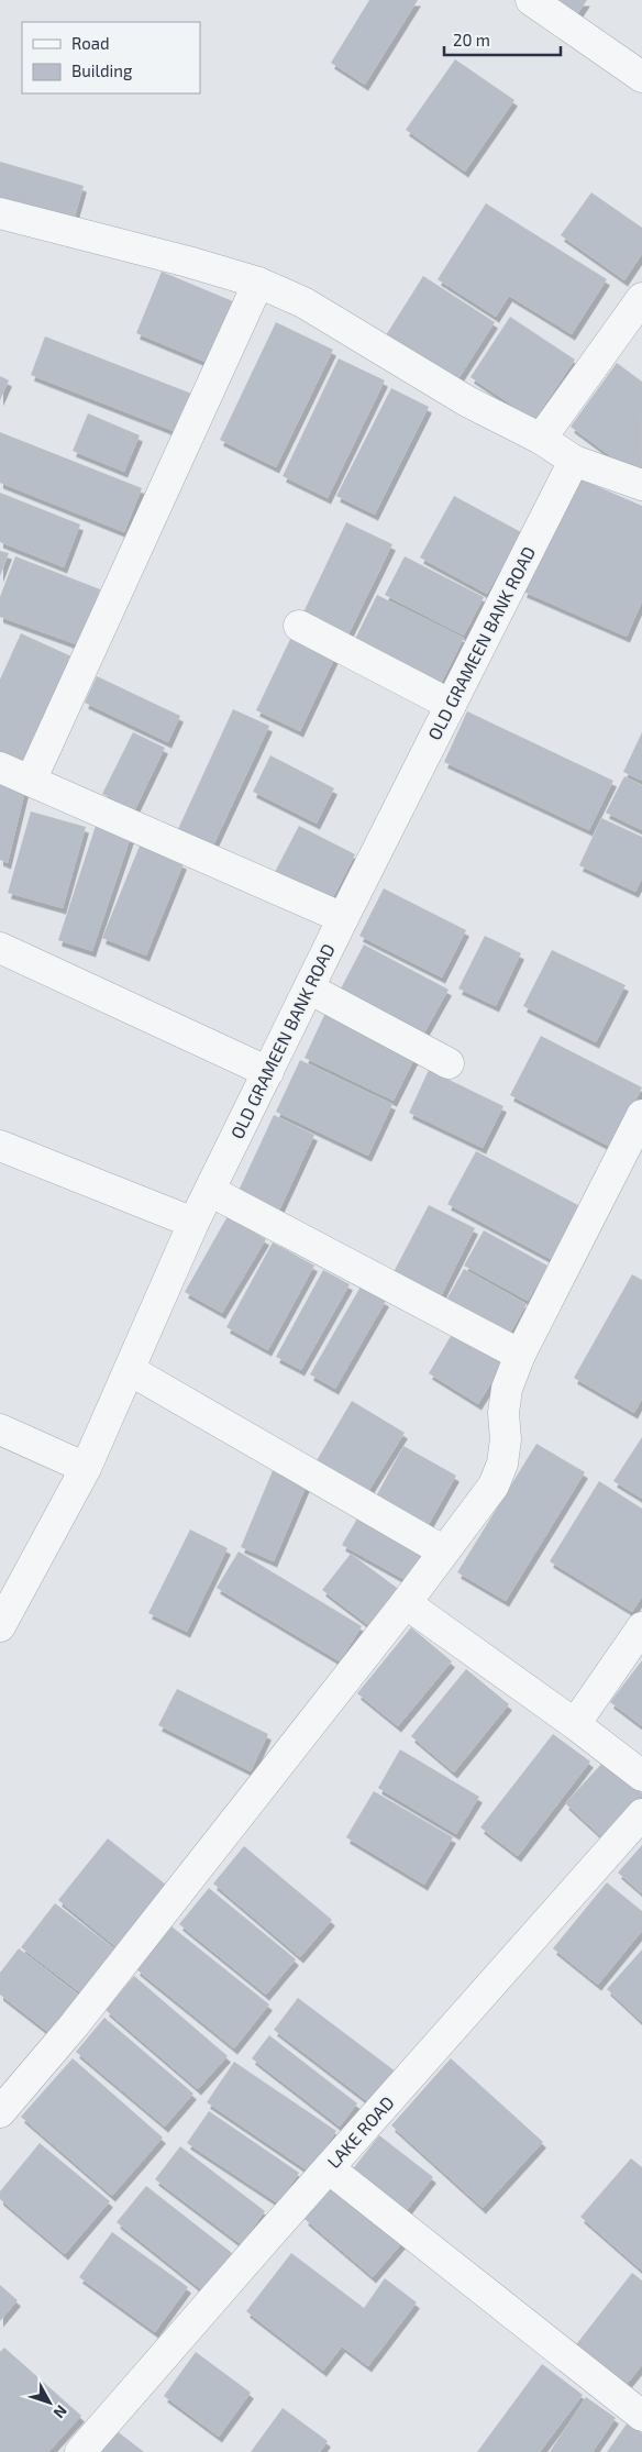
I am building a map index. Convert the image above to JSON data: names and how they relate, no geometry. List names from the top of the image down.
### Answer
{
  "streets": {
    "street": ["OLD GRAMEEN BANK ROAD", "LAKE ROAD"]
  },
  "legend": ["Road", "Building"],
  "scale_bar": "20 m",
  "north": "bottom right"
}
